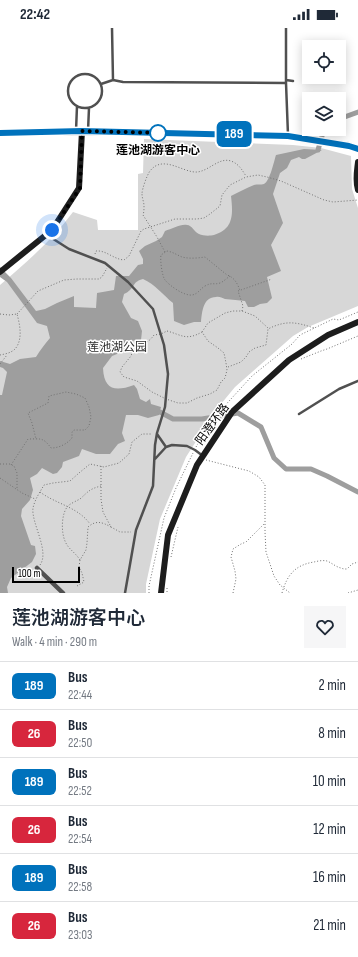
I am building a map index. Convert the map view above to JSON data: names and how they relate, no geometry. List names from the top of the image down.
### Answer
{
  "streets": {
    "street": ["阳澄环路"]
  },
  "parks": ["莲池湖公园"],
  "places": ["莲池湖游客中心"],
  "lines": ["bus line 189"],
  "scale_bar": "100 m",
  "page": {
    "status": "22:42",
    "on_map": "189",
    "scale": "100 m",
    "heading": ["莲池湖游客中心", "Walk · 4 min · 290 m"],
    "list": [
      {
        "mark": "189",
        "name": "Bus",
        "note": "22:44",
        "value": "2 min"
      },
      {
        "mark": "26",
        "name": "Bus",
        "note": "22:50",
        "value": "8 min"
      },
      {
        "mark": "189",
        "name": "Bus",
        "note": "22:52",
        "value": "10 min"
      },
      {
        "mark": "26",
        "name": "Bus",
        "note": "22:54",
        "value": "12 min"
      },
      {
        "mark": "189",
        "name": "Bus",
        "note": "22:58",
        "value": "16 min"
      },
      {
        "mark": "26",
        "name": "Bus",
        "note": "23:03",
        "value": "21 min"
      }
    ]
  }
}
